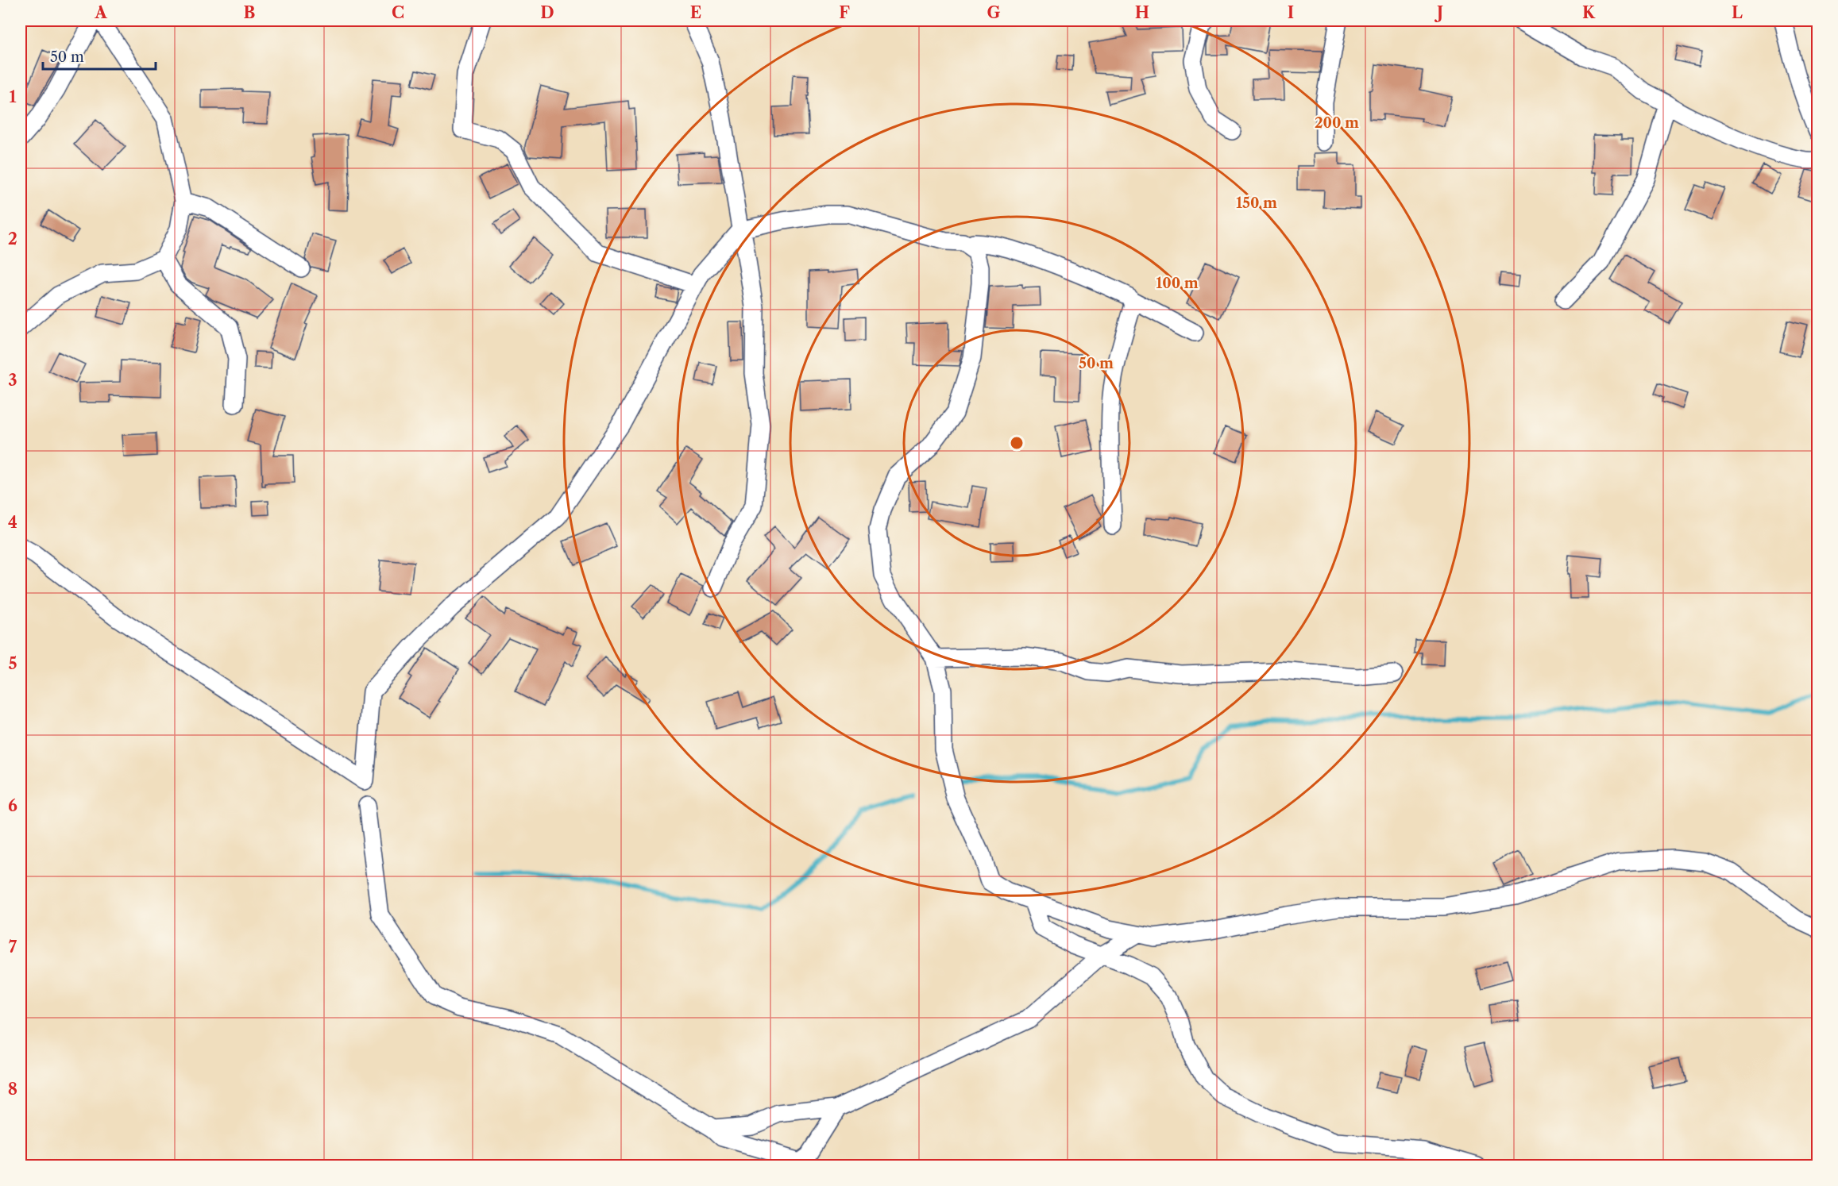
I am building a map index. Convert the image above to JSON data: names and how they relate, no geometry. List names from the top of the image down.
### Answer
{
  "scale_bar": "50 m",
  "grid": {
    "columns": [
      "A",
      "B",
      "C",
      "D",
      "E",
      "F",
      "G",
      "H",
      "I",
      "J",
      "K",
      "L"
    ],
    "rows": [
      "1",
      "2",
      "3",
      "4",
      "5",
      "6",
      "7",
      "8"
    ]
  },
  "rings": [
    "200 m",
    "150 m",
    "100 m",
    "50 m"
  ]
}
